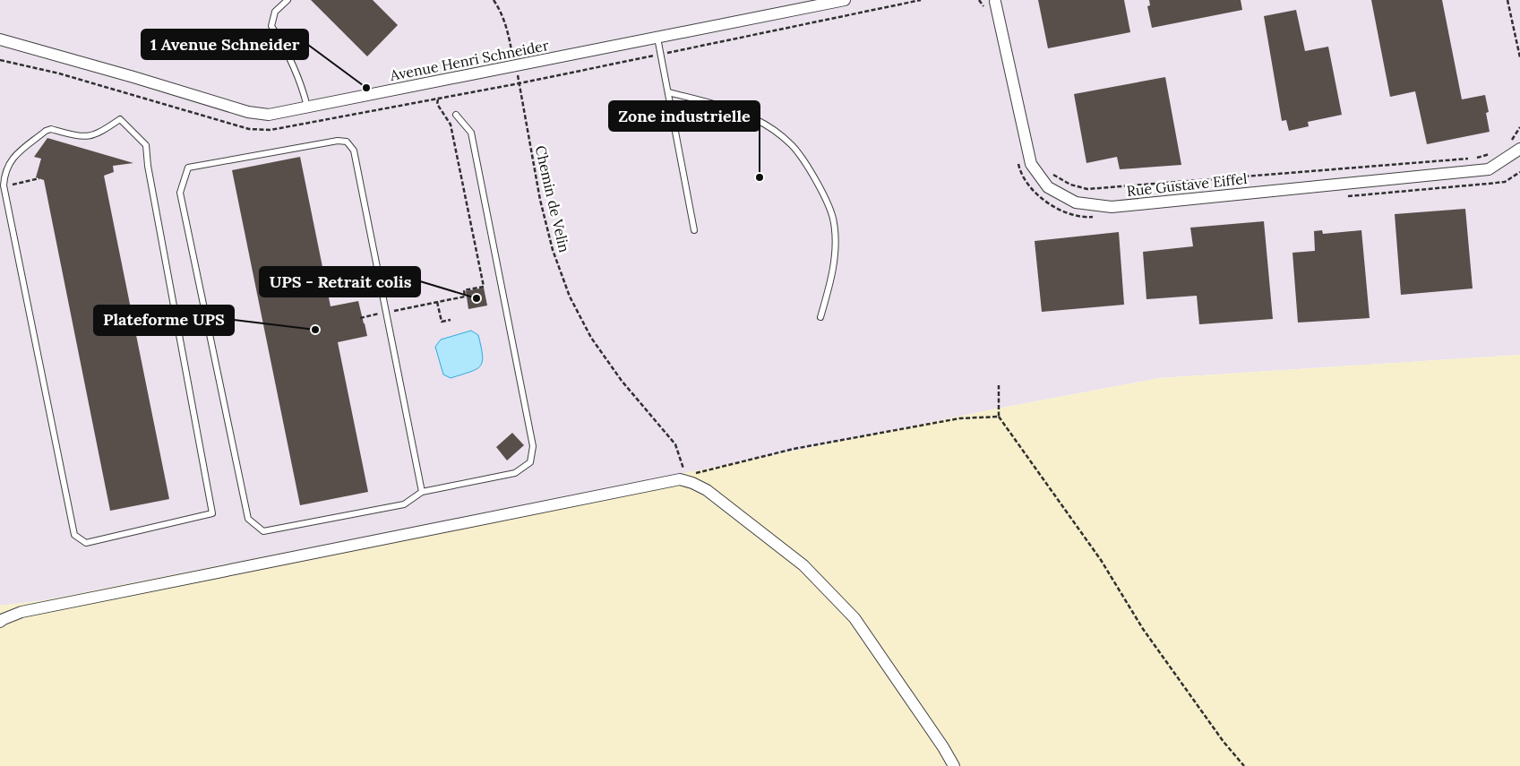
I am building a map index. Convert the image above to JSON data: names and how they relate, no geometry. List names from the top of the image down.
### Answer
{
  "streets": {
    "street": ["Avenue Henri Schneider", "Rue Gustave Eiffel"],
    "path": ["Chemin de Velin"]
  },
  "crossings": [
    ["Avenue Henri Schneider", "Chemin de Velin"]
  ],
  "places": [
    "1 Avenue Schneider",
    "Zone industrielle",
    "UPS - Retrait colis",
    "Plateforme UPS"
  ]
}
